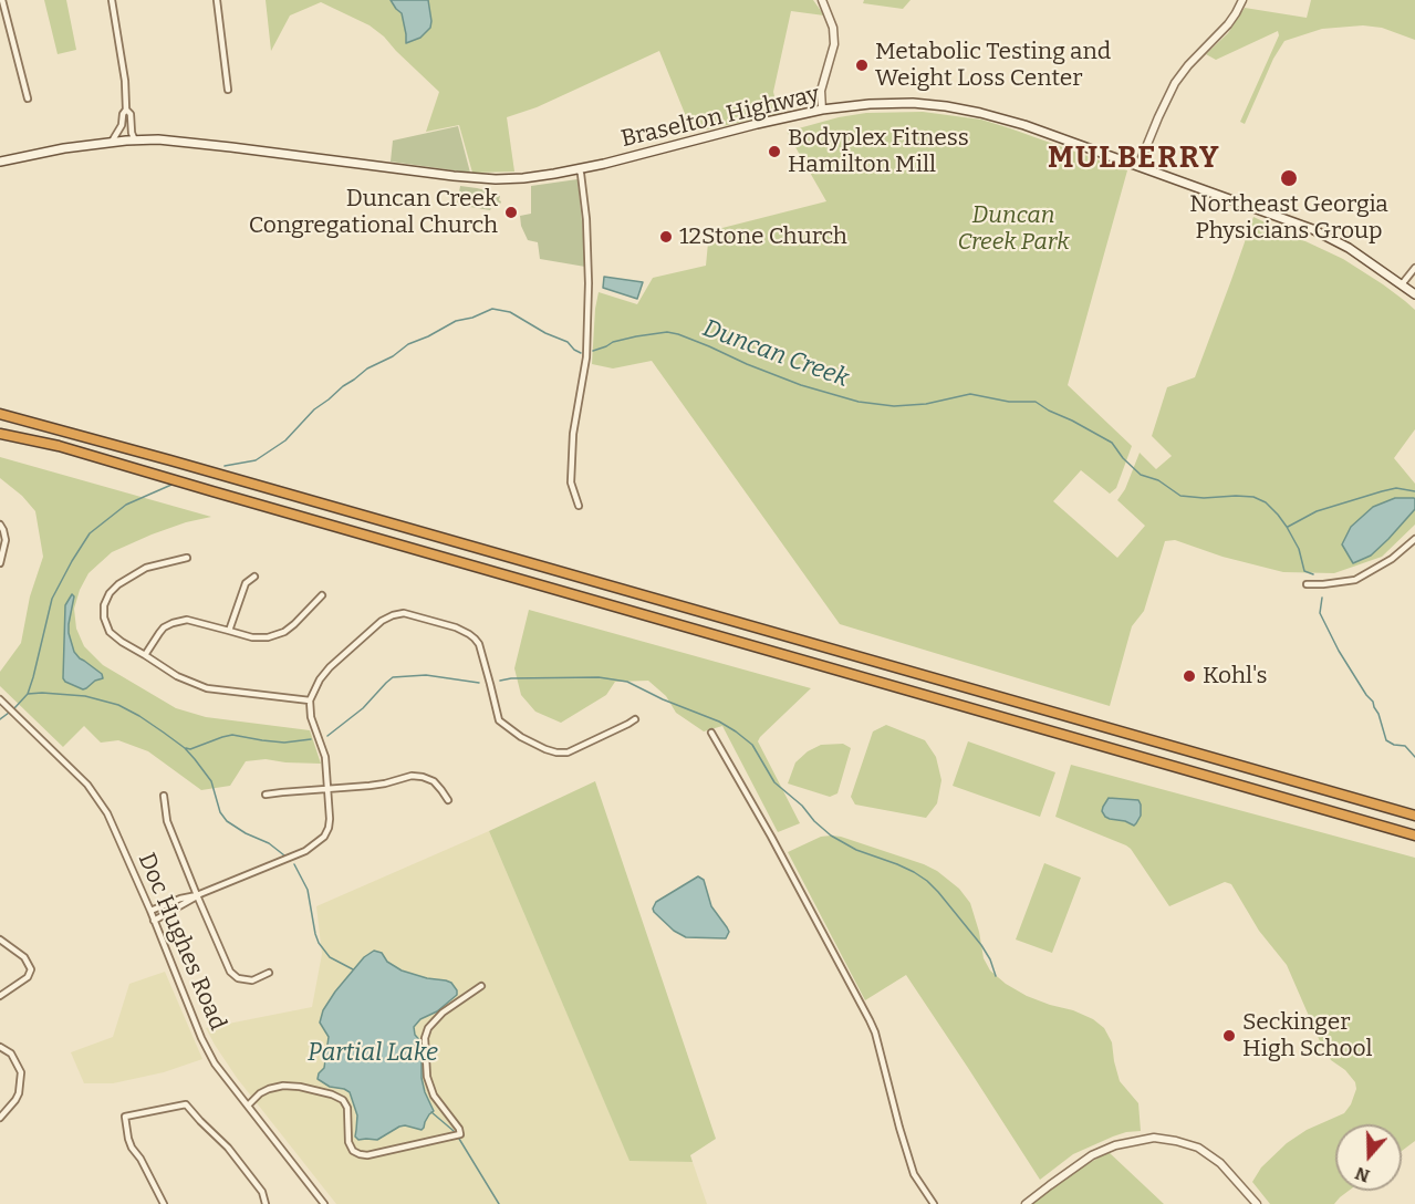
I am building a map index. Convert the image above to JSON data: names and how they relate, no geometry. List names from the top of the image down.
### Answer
{
  "streets": {
    "main road": ["Braselton Highway"],
    "street": ["Doc Hughes Road"]
  },
  "districts": ["MULBERRY"],
  "water": ["Duncan Creek", "Partial Lake"],
  "parks": ["Duncan Creek Park"],
  "places": [
    "Metabolic Testing and Weight Loss Center",
    "Bodyplex Fitness Hamilton Mill",
    "Northeast Georgia Physicians Group",
    "Duncan Creek Congregational Church",
    "12Stone Church",
    "Kohl's",
    "Seckinger High School"
  ],
  "north": "bottom"
}
